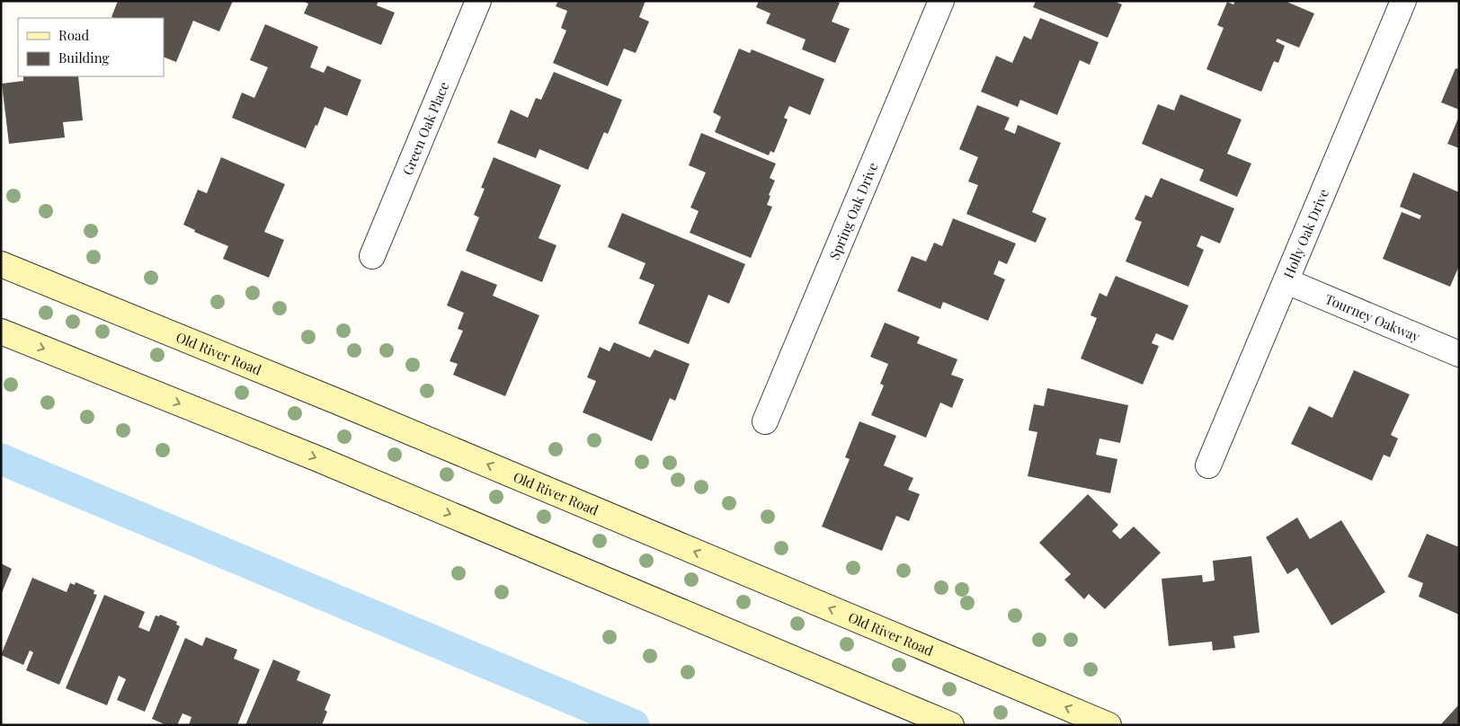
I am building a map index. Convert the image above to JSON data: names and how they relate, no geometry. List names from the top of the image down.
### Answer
{
  "streets": {
    "main road": ["Old River Road"],
    "street": [
      "Green Oak Place",
      "Spring Oak Drive",
      "Holly Oak Drive",
      "Tourney Oakway"
    ]
  },
  "crossings": [
    ["Holly Oak Drive", "Tourney Oakway"]
  ],
  "legend": ["Road", "Building"]
}
